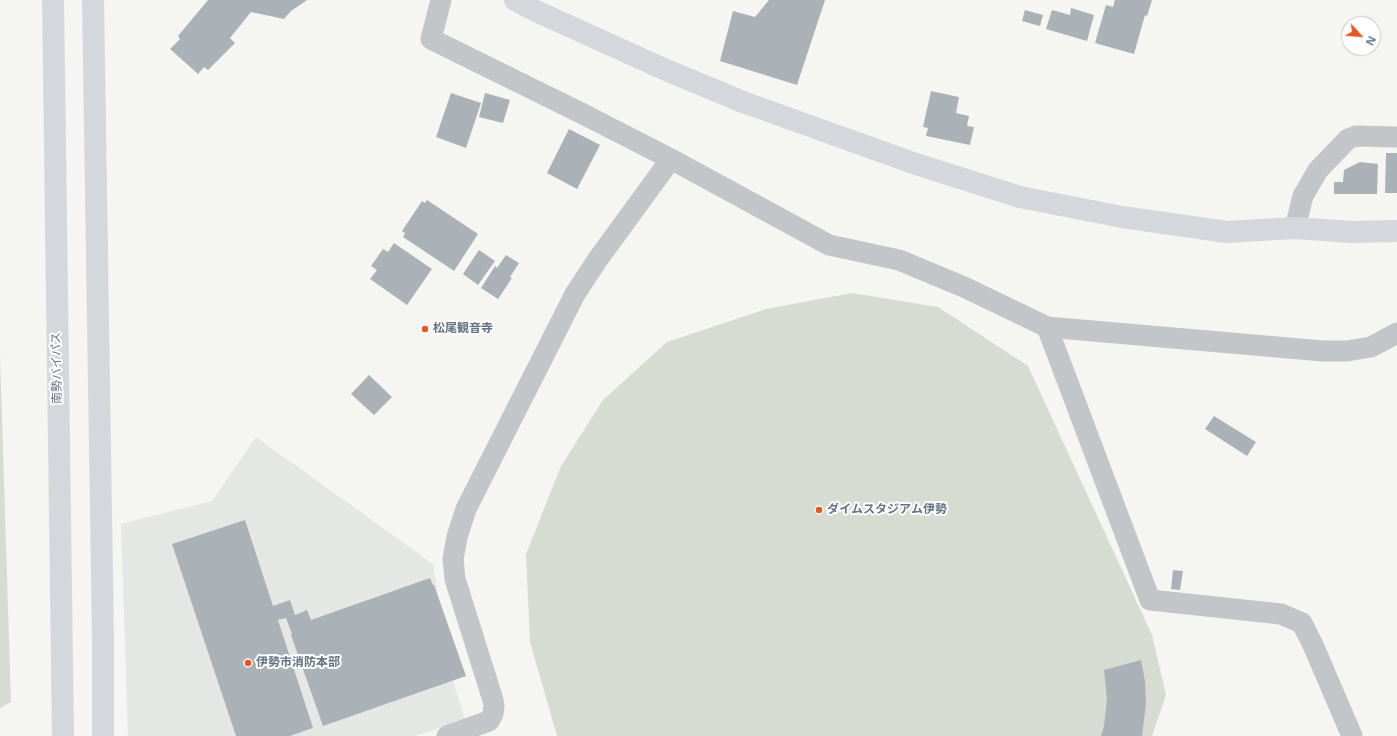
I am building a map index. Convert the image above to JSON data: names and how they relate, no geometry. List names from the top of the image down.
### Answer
{
  "streets": {
    "main road": ["南勢バイパス"]
  },
  "places": ["松尾観音寺", "ダイムスタジアム伊勢", "伊勢市消防本部"],
  "north": "bottom right"
}
